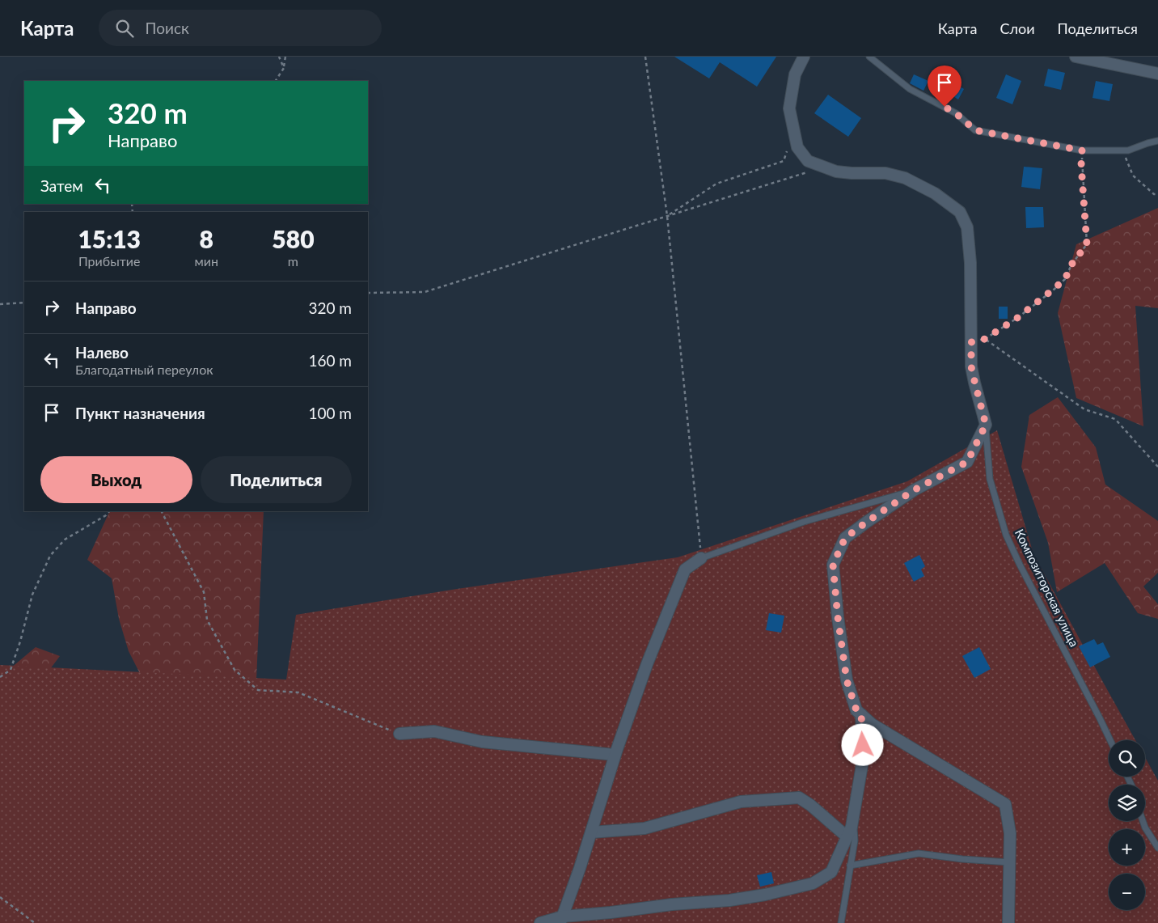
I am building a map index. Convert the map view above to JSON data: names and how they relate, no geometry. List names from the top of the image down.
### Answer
{
  "streets": {
    "lane": ["Композиторская улица"]
  },
  "page": {
    "header": "Карта",
    "search": "Поиск",
    "nav": ["Карта", "Слои", "Поделиться"],
    "turn": ["320 m", "Направо"],
    "then": "Затем",
    "eta": [
      "15:13",
      "Прибытие",
      "8",
      "мин",
      "580",
      "m"
    ],
    "list": [
      {
        "name": "Направо",
        "value": "320 m"
      },
      {
        "name": "Налево",
        "note": "Благодатный переулок",
        "value": "160 m"
      },
      {
        "name": "Пункт назначения",
        "value": "100 m"
      }
    ],
    "buttons": ["Выход", "Поделиться"],
    "map_buttons": ["+", "−"]
  }
}
